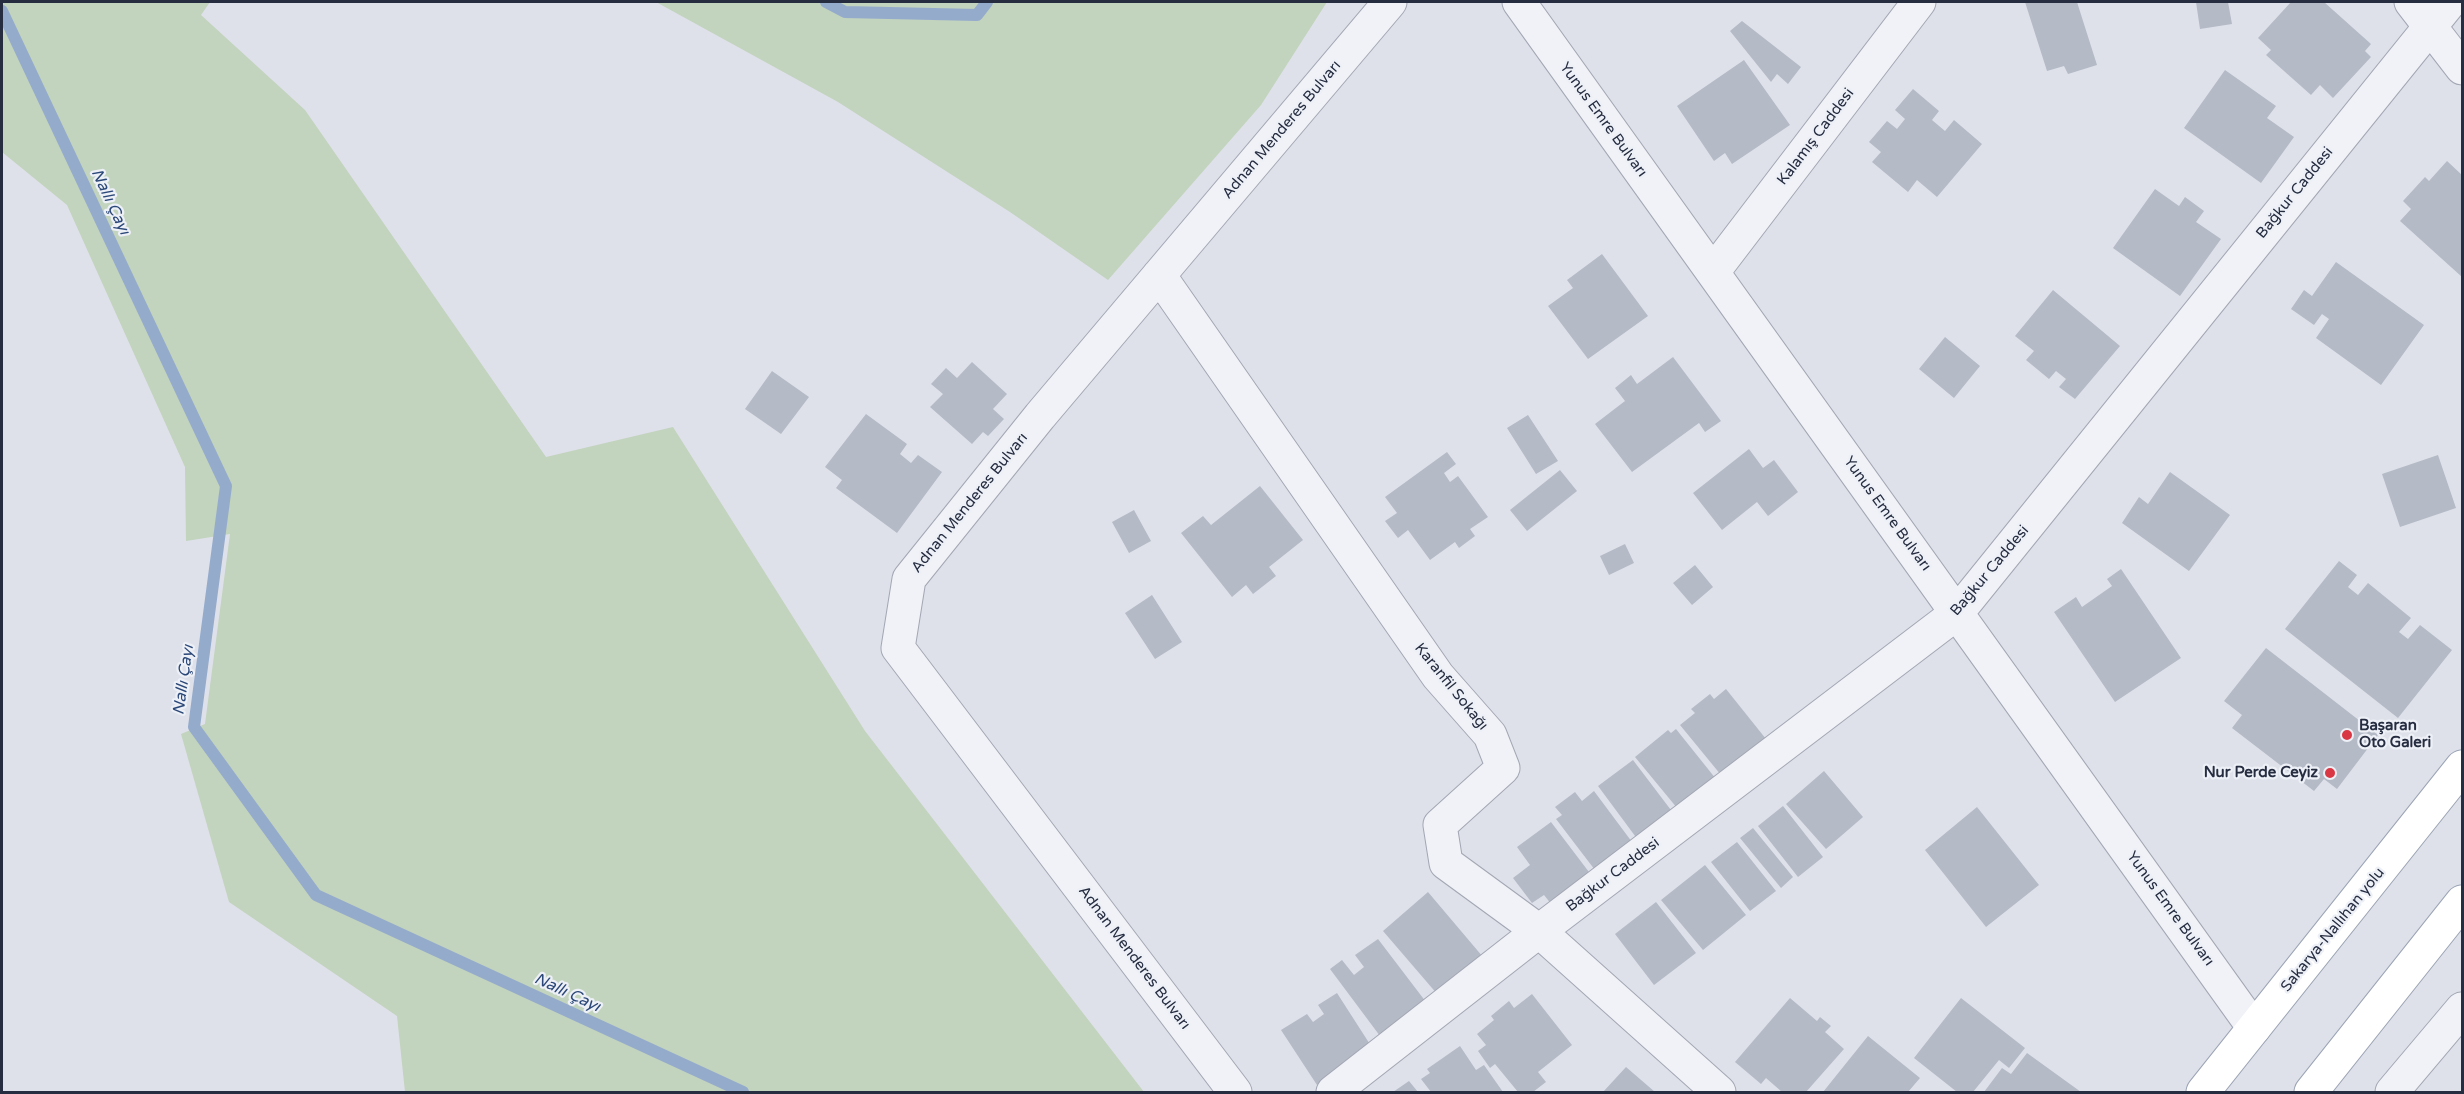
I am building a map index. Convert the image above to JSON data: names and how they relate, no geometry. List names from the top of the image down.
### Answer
{
  "streets": {
    "main road": ["Sakarya-Nallıhan yolu"],
    "street": [
      "Yunus Emre Bulvarı",
      "Adnan Menderes Bulvarı",
      "Kalamış Caddesi",
      "Bağkur Caddesi",
      "Karanfil Sokağı"
    ]
  },
  "crossings": [
    ["Yunus Emre Bulvarı", "Kalamış Caddesi"],
    ["Yunus Emre Bulvarı", "Bağkur Caddesi"],
    ["Yunus Emre Bulvarı", "Sakarya-Nallıhan yolu"],
    ["Adnan Menderes Bulvarı", "Karanfil Sokağı"],
    ["Bağkur Caddesi", "Karanfil Sokağı"]
  ],
  "water": ["Nallı Çayı"],
  "places": ["Başaran Oto Galeri", "Nur Perde Ceyiz"]
}
